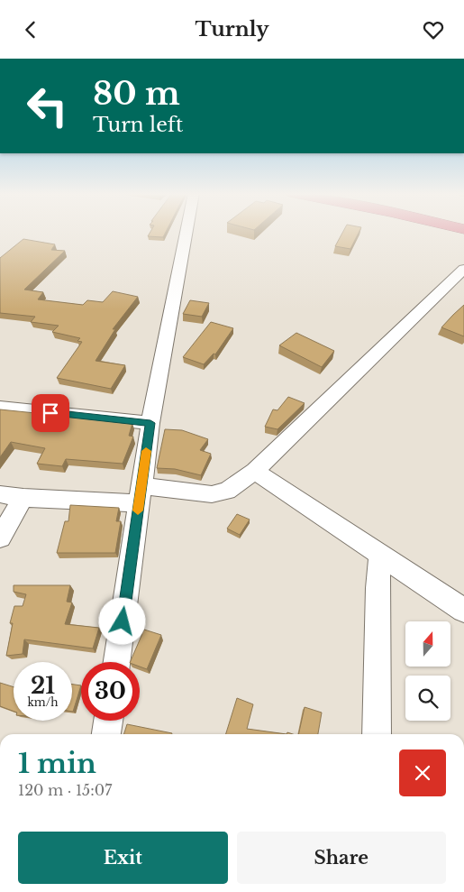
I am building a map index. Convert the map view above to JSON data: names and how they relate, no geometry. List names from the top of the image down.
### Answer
{
  "north": "top",
  "page": {
    "header": "Turnly",
    "turn": ["80 m", "Turn left"],
    "speed": "21 km/h",
    "limit": "30",
    "heading": ["1 min", "120 m · 15:07"],
    "buttons": ["Exit", "Share"]
  }
}
